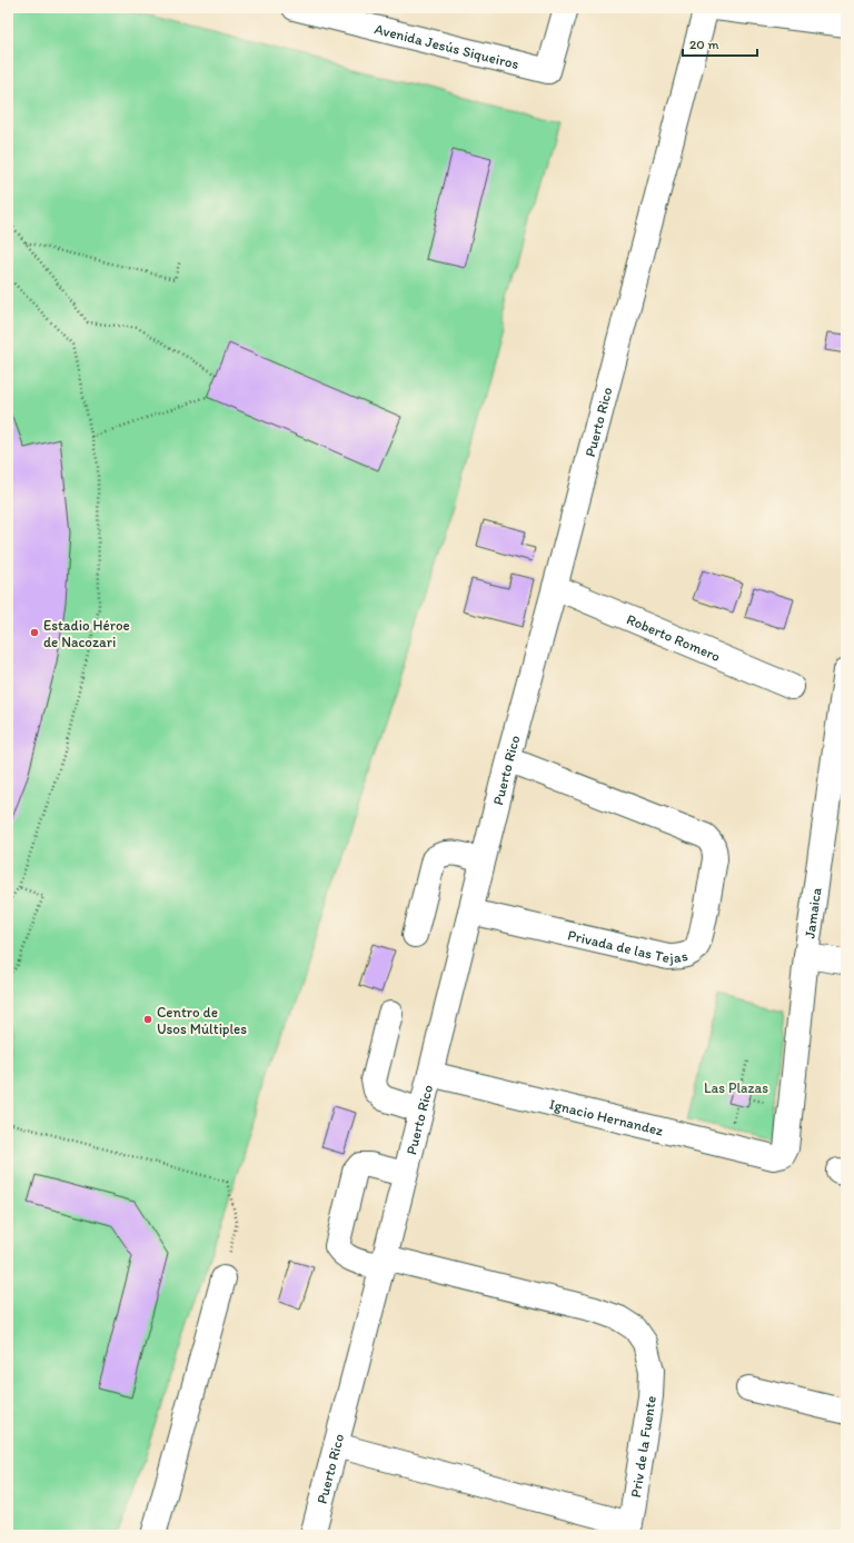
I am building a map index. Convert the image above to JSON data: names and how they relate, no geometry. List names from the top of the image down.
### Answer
{
  "streets": {
    "street": [
      "Avenida Jesús Siqueiros",
      "Puerto Rico",
      "Roberto Romero",
      "Jamaica",
      "Privada de las Tejas",
      "Ignacio Hernandez",
      "Priv de la Fuente"
    ]
  },
  "crossings": [
    ["Puerto Rico", "Roberto Romero"],
    ["Puerto Rico", "Privada de las Tejas"],
    ["Puerto Rico", "Ignacio Hernandez"],
    ["Puerto Rico", "Priv de la Fuente"],
    ["Jamaica", "Ignacio Hernandez"]
  ],
  "parks": ["Las Plazas"],
  "places": ["Estadio Héroe de Nacozari", "Centro de Usos Múltiples"],
  "scale_bar": "20 m"
}
